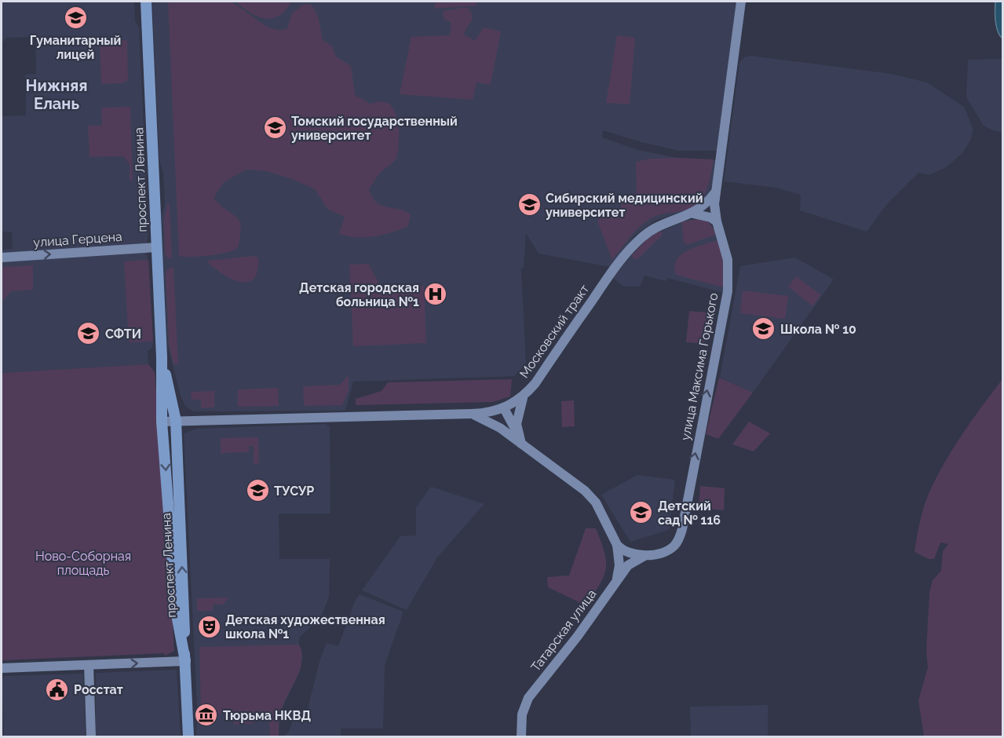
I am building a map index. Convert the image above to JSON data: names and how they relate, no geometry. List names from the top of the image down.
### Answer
{
  "streets": {
    "main road": [
      "проспект Ленина",
      "улица Герцена",
      "Московский тракт",
      "улица Максима Горького",
      "Татарская улица"
    ]
  },
  "crossings": [
    ["проспект Ленина", "улица Герцена"],
    ["проспект Ленина", "Московский тракт"],
    ["Московский тракт", "улица Максима Горького"],
    ["улица Максима Горького", "Татарская улица"]
  ],
  "one_way": ["улица Герцена", "улица Максима Горького"],
  "districts": ["Нижняя Елань"],
  "parks": ["Ново-Соборная площадь"],
  "places": {
    "school or university": [
      "Гуманитарный лицей",
      "Томский государственный университет",
      "Сибирский медицинский университет",
      "Школа № 10",
      "СФТИ",
      "ТУСУР",
      "Детский сад № 116"
    ],
    "hospital": ["Детская городская больница №1"],
    "theatre": ["Детская художественная школа №1"],
    "public building": ["Росстат"],
    "museum": ["Тюрьма НКВД"]
  }
}
